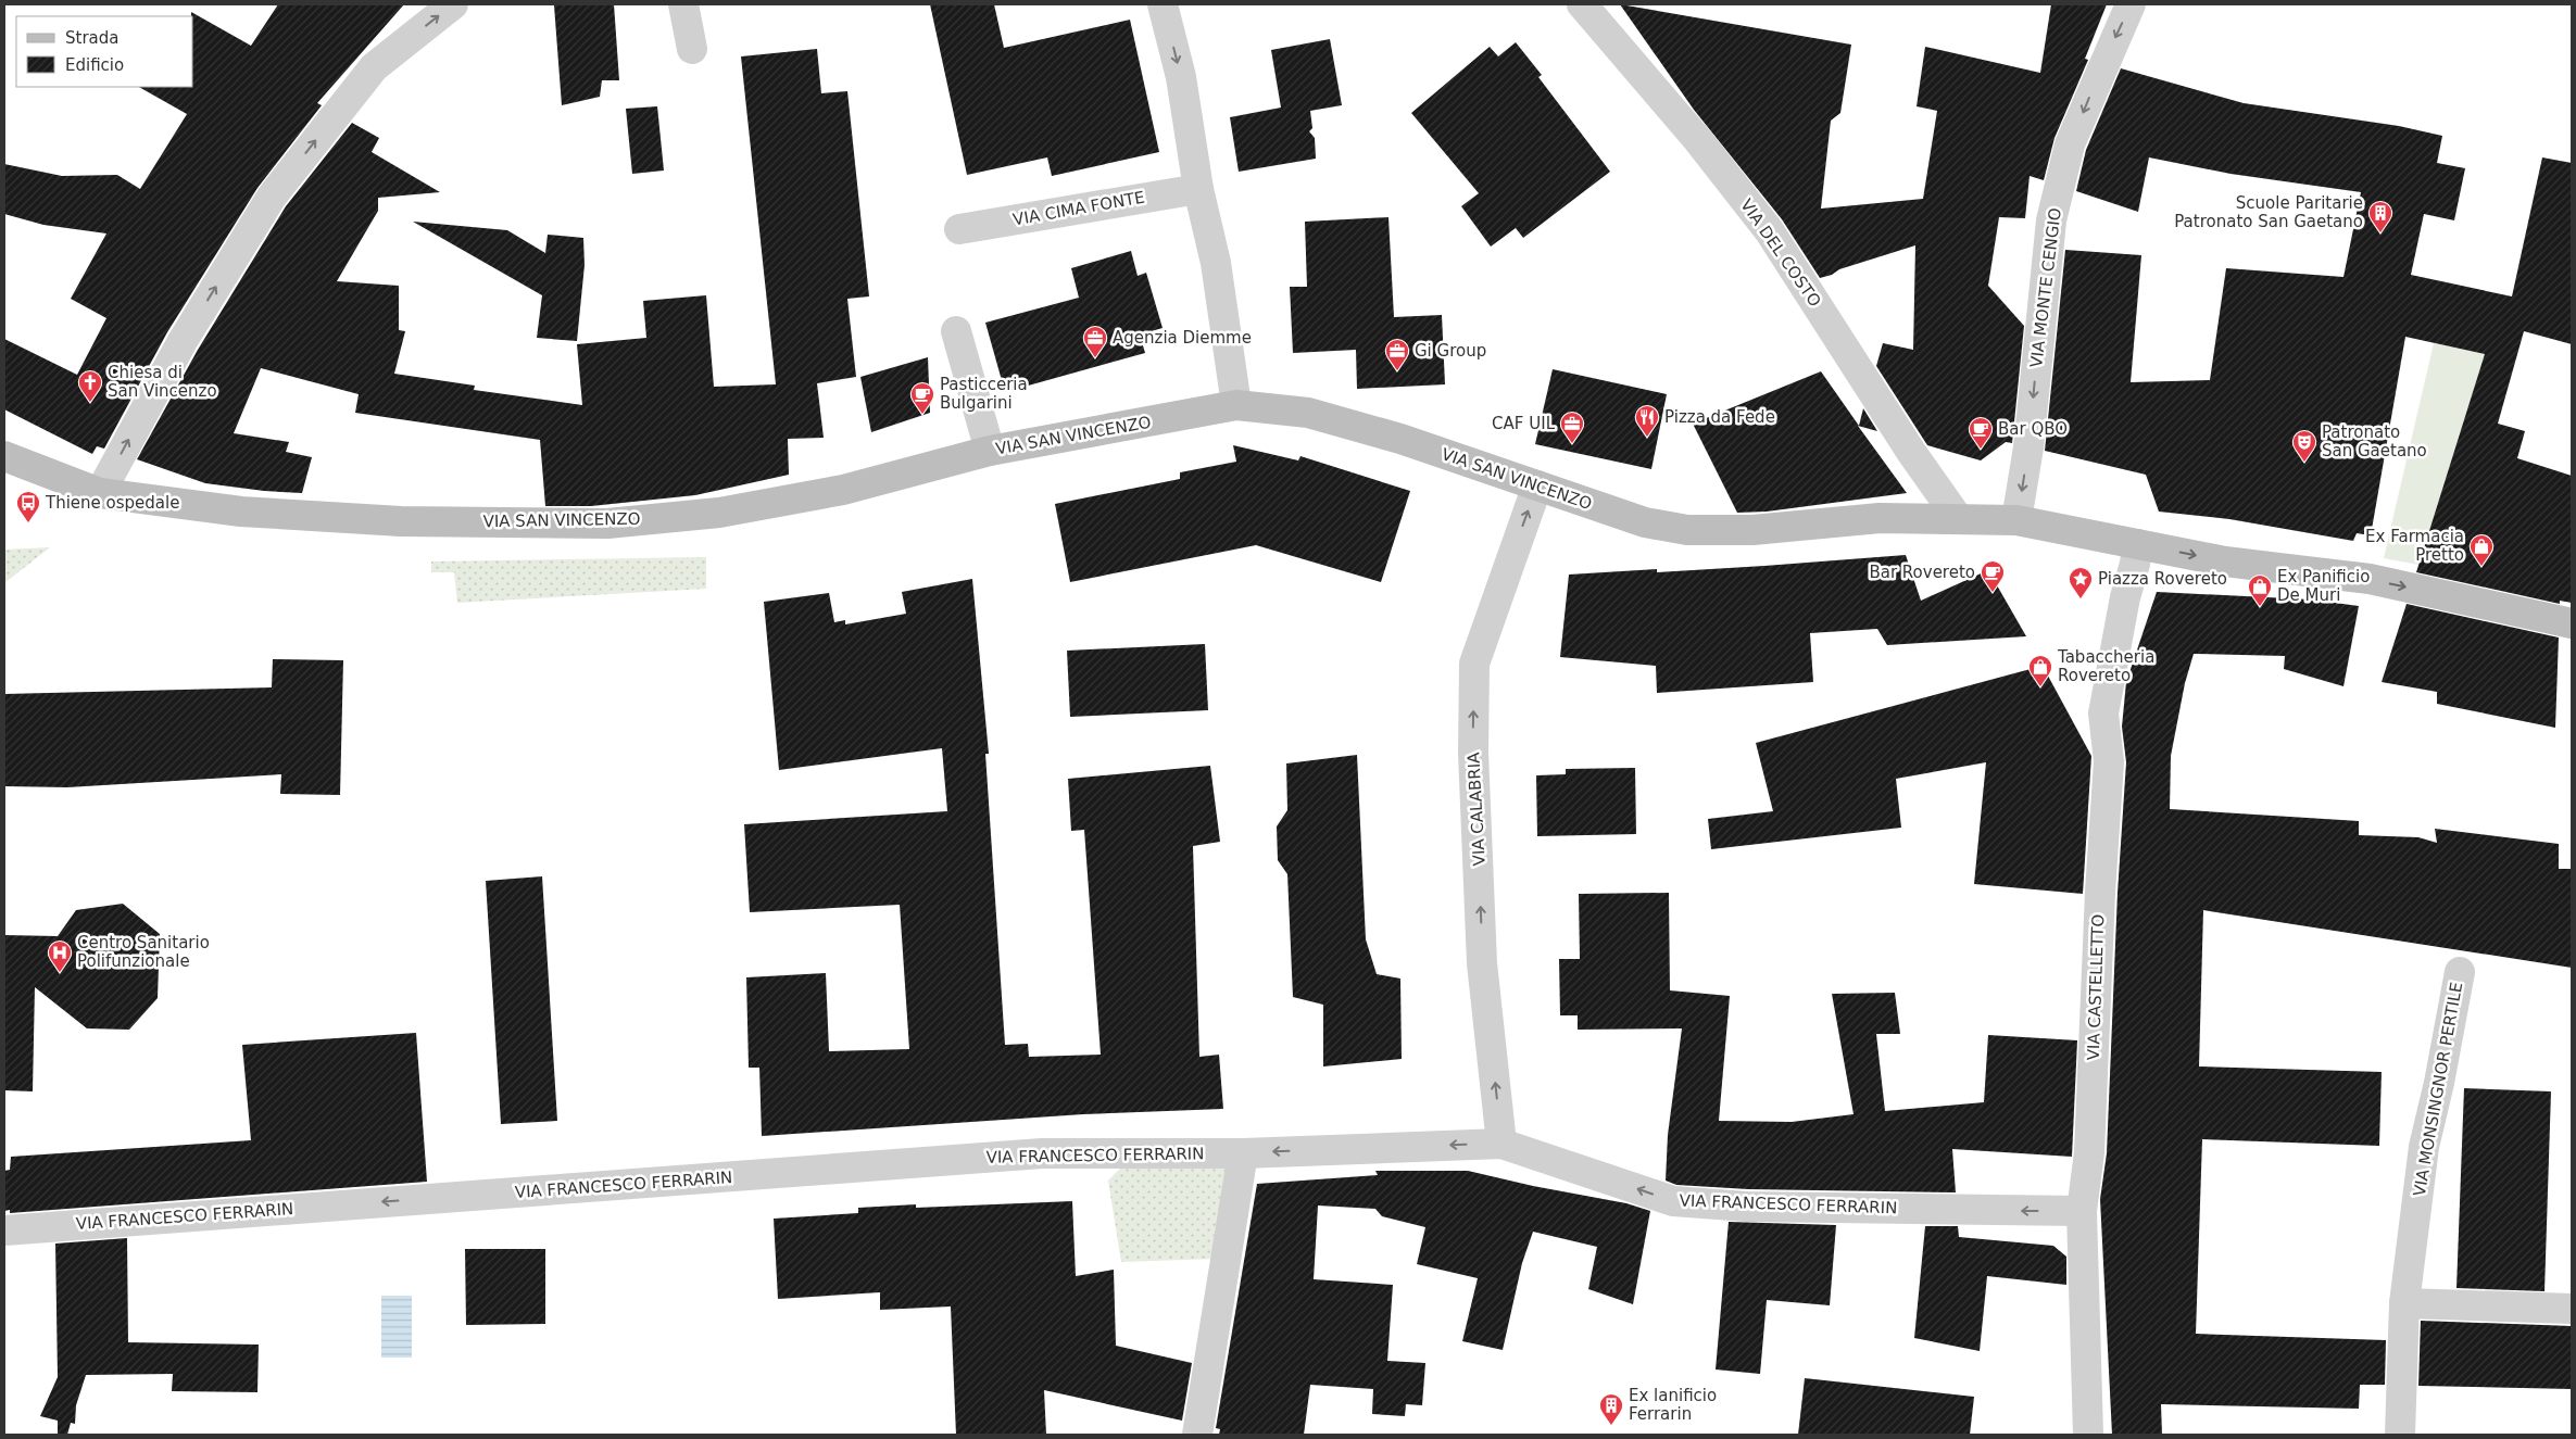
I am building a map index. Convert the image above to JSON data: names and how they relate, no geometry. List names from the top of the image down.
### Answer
{
  "streets": {
    "street": [
      "VIA CIMA FONTE",
      "VIA DEL COSTO",
      "VIA MONTE CENGIO",
      "VIA SAN VINCENZO",
      "VIA CALABRIA",
      "VIA CASTELLETTO",
      "VIA MONSINGNOR PERTILE",
      "VIA FRANCESCO FERRARIN"
    ]
  },
  "crossings": [
    ["VIA DEL COSTO", "VIA SAN VINCENZO"],
    ["VIA MONTE CENGIO", "VIA SAN VINCENZO"],
    ["VIA SAN VINCENZO", "VIA CALABRIA"],
    ["VIA SAN VINCENZO", "VIA CASTELLETTO"],
    ["VIA CALABRIA", "VIA FRANCESCO FERRARIN"],
    ["VIA CASTELLETTO", "VIA FRANCESCO FERRARIN"]
  ],
  "one_way": ["VIA MONTE CENGIO", "VIA CALABRIA", "VIA FRANCESCO FERRARIN"],
  "places": {
    "building": ["Scuole Paritarie Patronato San Gaetano", "Ex lanificio Ferrarin"],
    "office": ["Agenzia Diemme", "Gi Group", "CAF UIL"],
    "church": ["Chiesa di San Vincenzo"],
    "cafe": ["Pasticceria Bulgarini", "Bar QBO", "Bar Rovereto"],
    "restaurant": ["Pizza da Fede"],
    "theatre": ["Patronato San Gaetano"],
    "bus stop": ["Thiene ospedale"],
    "shop": ["Ex Farmacia Pretto", "Ex Panificio De Muri", "Tabaccheria Rovereto"],
    "place": ["Piazza Rovereto"],
    "hospital": ["Centro Sanitario Polifunzionale"]
  },
  "legend": ["Strada", "Edificio"]
}
